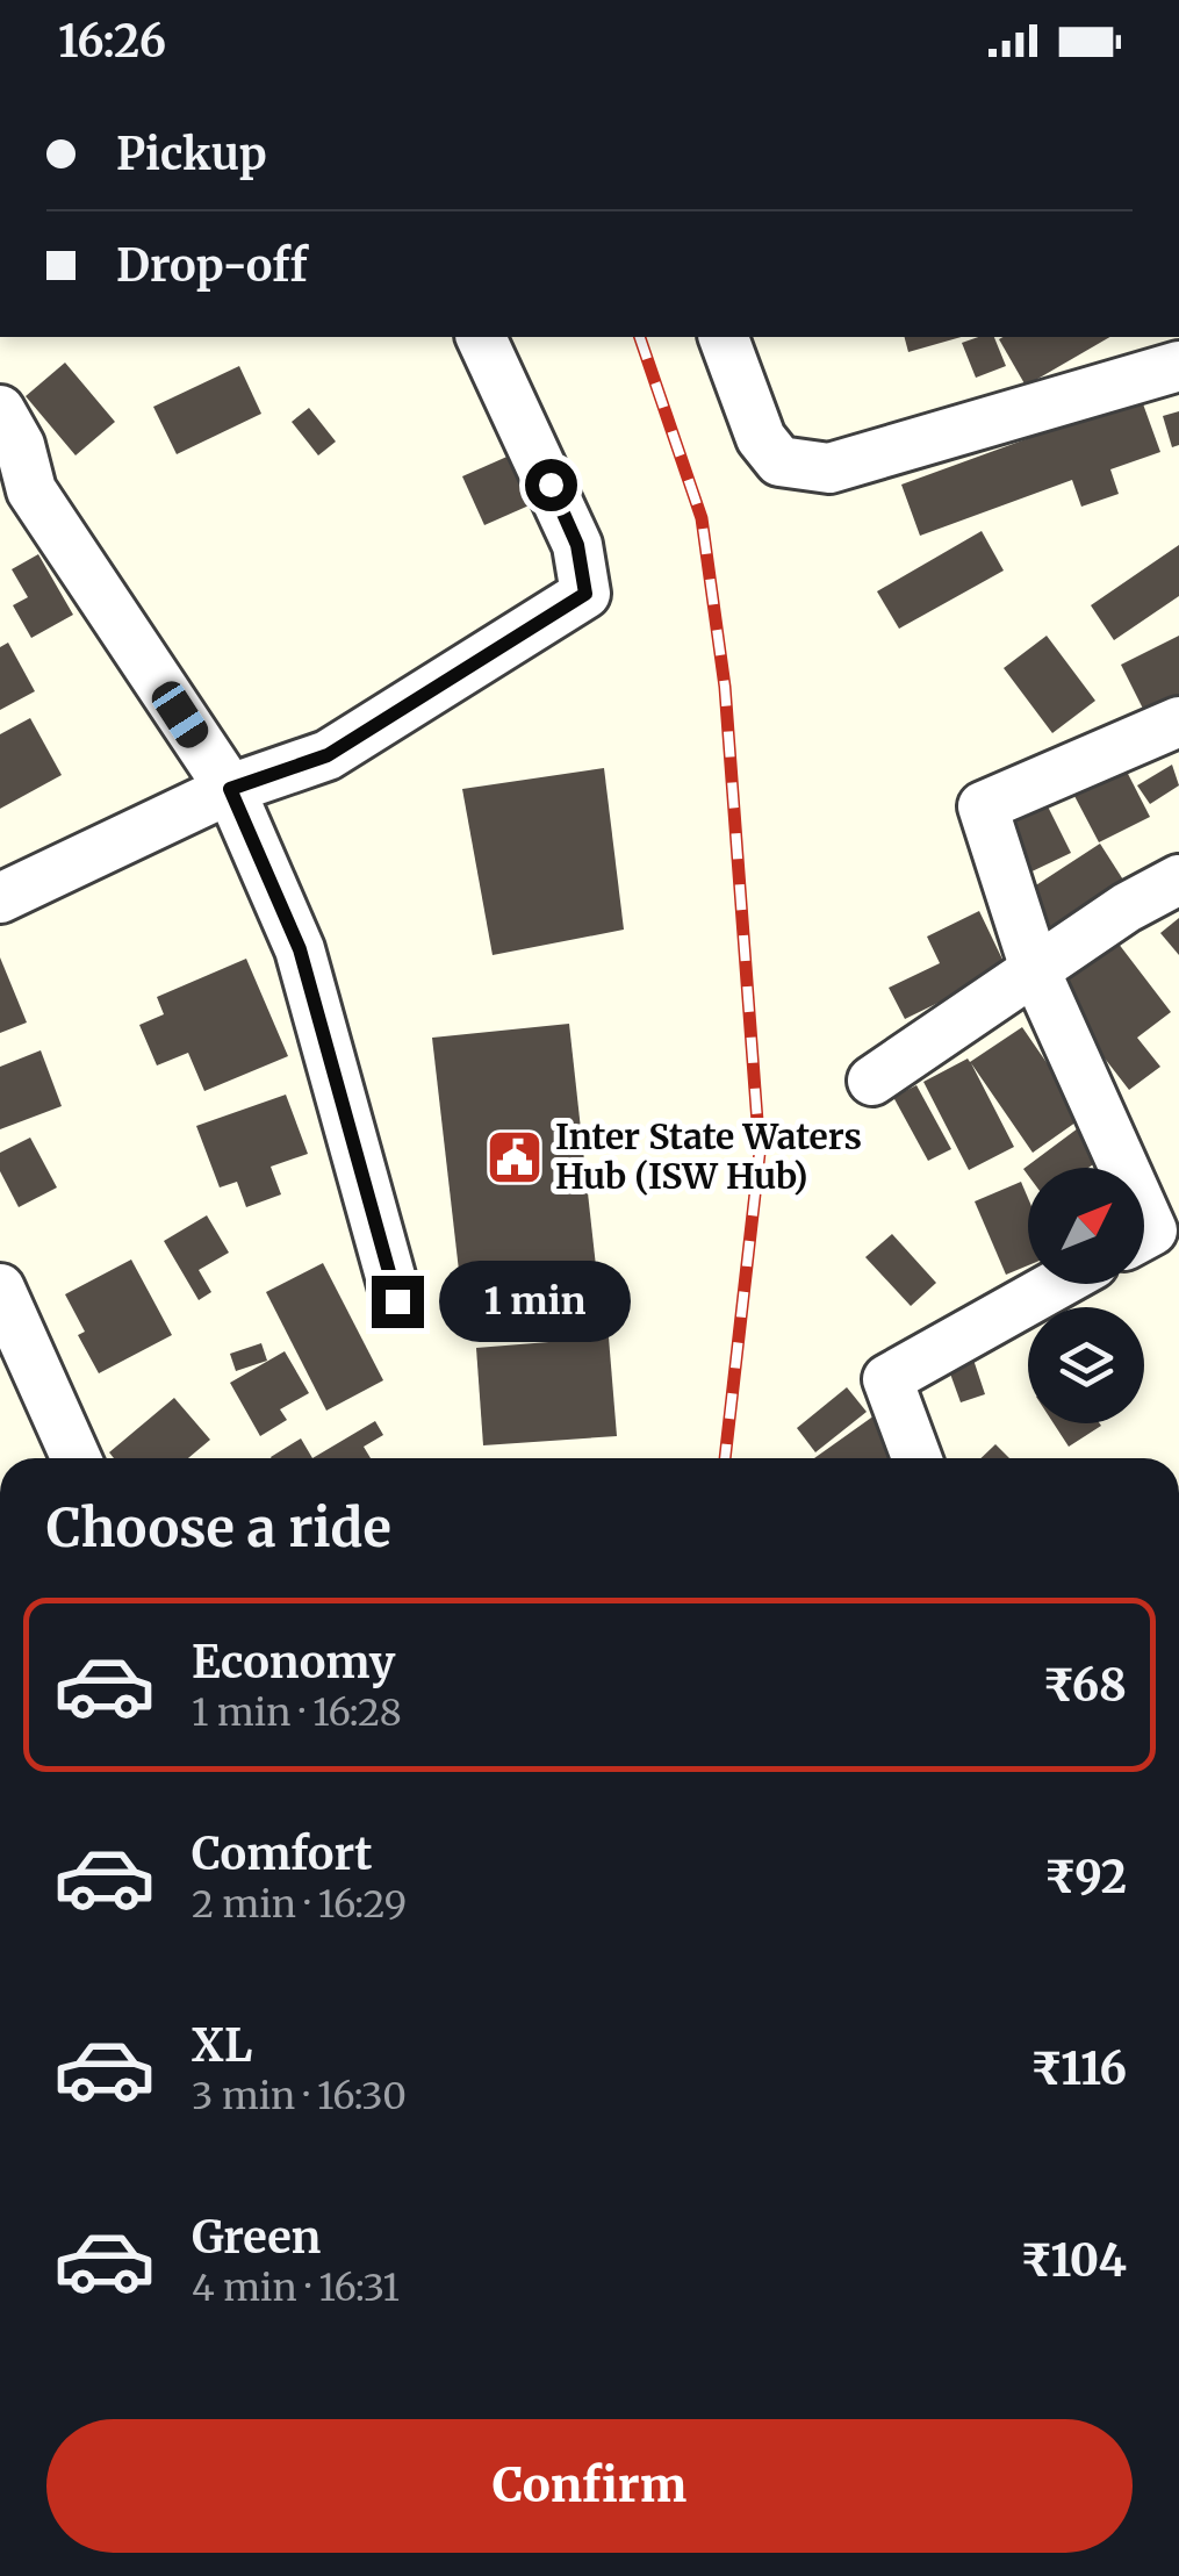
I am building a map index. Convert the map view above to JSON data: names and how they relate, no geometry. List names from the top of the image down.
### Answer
{
  "places": {
    "public building": ["Inter State Waters Hub (ISW Hub)"]
  },
  "north": "top right",
  "page": {
    "status": "16:26",
    "banner": ["Pickup", "Drop-off"],
    "bubble": "1 min",
    "heading": "Choose a ride",
    "list": [
      {
        "name": "Economy",
        "note": "1 min · 16:28",
        "value": "₹68"
      },
      {
        "name": "Comfort",
        "note": "2 min · 16:29",
        "value": "₹92"
      },
      {
        "name": "XL",
        "note": "3 min · 16:30",
        "value": "₹116"
      },
      {
        "name": "Green",
        "note": "4 min · 16:31",
        "value": "₹104"
      }
    ],
    "buttons": "Confirm"
  }
}
